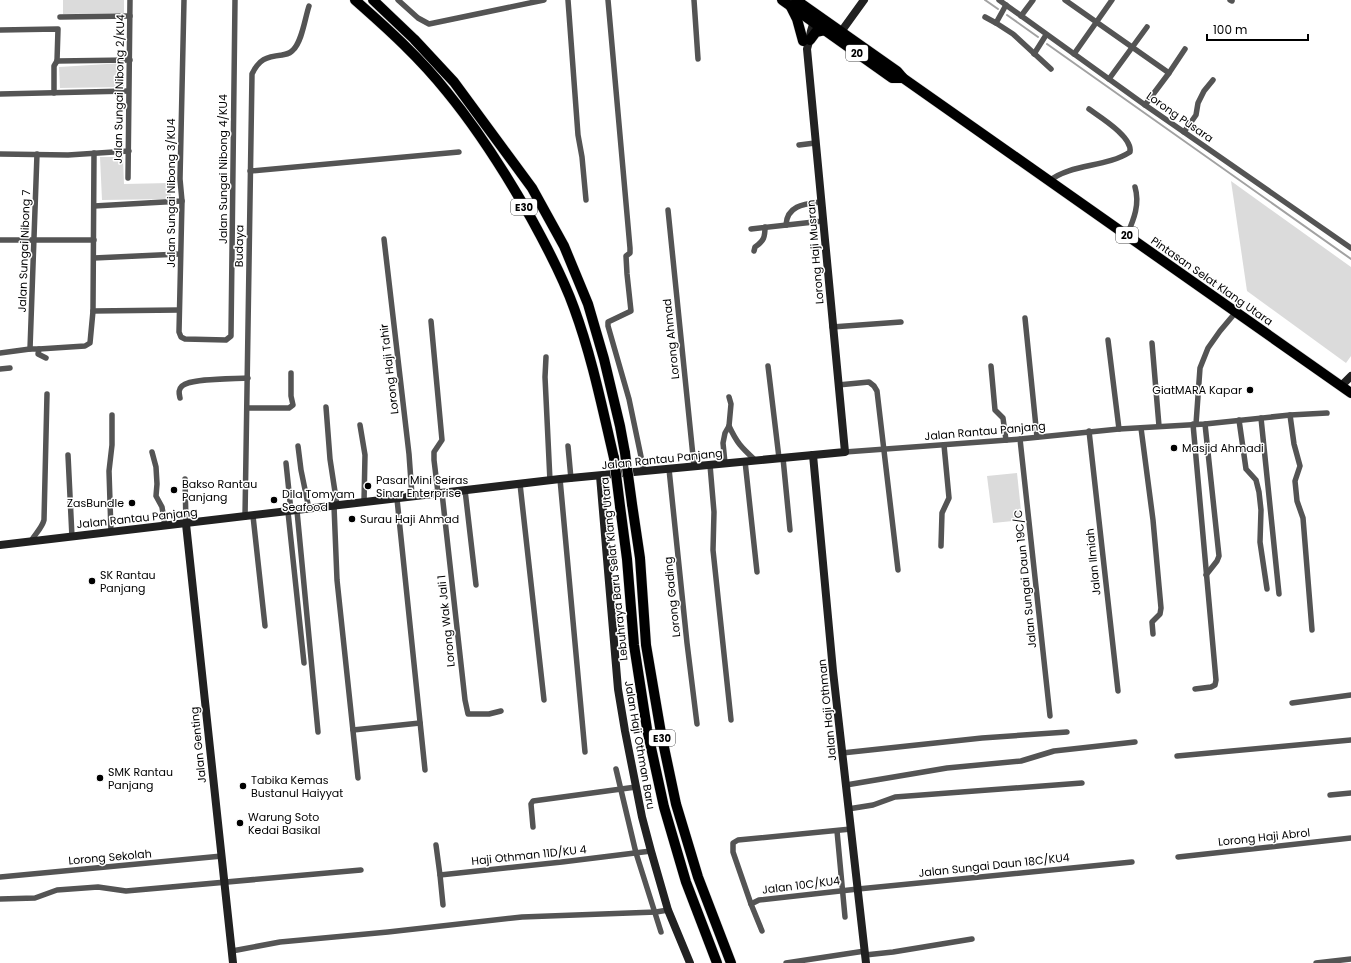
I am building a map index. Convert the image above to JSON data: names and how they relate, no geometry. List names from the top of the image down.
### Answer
{
  "streets": {
    "highway": [
      "20",
      "E30",
      "Pintasan Selat Klang Utara",
      "Lebuhraya Baru Selat Klang Utara"
    ],
    "street": [
      "Jalan Sungai Nibong 2/KU4",
      "Lorong Pusara",
      "Jalan Sungai Nibong 4/KU4",
      "Jalan Sungai Nibong 3/KU4",
      "Budaya",
      "Jalan Sungai Nibong 7",
      "Lorong Haji Musran",
      "Lorong Ahmad",
      "Lorong Haji Tahir",
      "Jalan Rantau Panjang",
      "Jalan Ilmiah",
      "Jalan Sungai Daun 19C/C",
      "Lorong Gading",
      "Lorong Wak Jali 1",
      "Jalan Haji Othman",
      "Jalan Genting",
      "Jalan Haji Othman Baru",
      "Lorong Haji Abrol",
      "Haji Othman 11D/KU 4",
      "Lorong Sekolah",
      "Jalan Sungai Daun 18C/KU4",
      "Jalan 10C/KU4"
    ]
  },
  "crossings": [
    ["Jalan Sungai Nibong 4/KU4", "Jalan Sungai Nibong 3/KU4"],
    ["Budaya", "Jalan Rantau Panjang"],
    ["Lorong Haji Musran", "Pintasan Selat Klang Utara"],
    ["Lorong Haji Musran", "Jalan Rantau Panjang"],
    ["Lorong Ahmad", "Jalan Rantau Panjang"],
    ["Lorong Haji Tahir", "Jalan Rantau Panjang"],
    ["Jalan Rantau Panjang", "Jalan Ilmiah"],
    ["Jalan Rantau Panjang", "Jalan Sungai Daun 19C/C"],
    ["Jalan Rantau Panjang", "Lorong Gading"],
    ["Jalan Rantau Panjang", "Lorong Wak Jali 1"],
    ["Jalan Rantau Panjang", "Jalan Haji Othman"],
    ["Jalan Rantau Panjang", "Jalan Genting"],
    ["Jalan Rantau Panjang", "Jalan Haji Othman Baru"],
    ["Jalan Haji Othman", "Jalan Sungai Daun 18C/KU4"],
    ["Jalan Haji Othman", "Jalan 10C/KU4"],
    ["Jalan Genting", "Lorong Sekolah"],
    ["Jalan Haji Othman Baru", "Haji Othman 11D/KU 4"],
    ["Jalan Sungai Daun 18C/KU4", "Jalan 10C/KU4"]
  ],
  "places": [
    "GiatMARA Kapar",
    "Masjid Ahmadi",
    "Pasar Mini Seiras Sinar Enterprise",
    "Bakso Rantau Panjang",
    "Dila Tomyam Seafood",
    "ZasBundle",
    "Surau Haji Ahmad",
    "SK Rantau Panjang",
    "SMK Rantau Panjang",
    "Tabika Kemas Bustanul Haiyyat",
    "Warung Soto Kedai Basikal"
  ],
  "scale_bar": "100 m"
}
